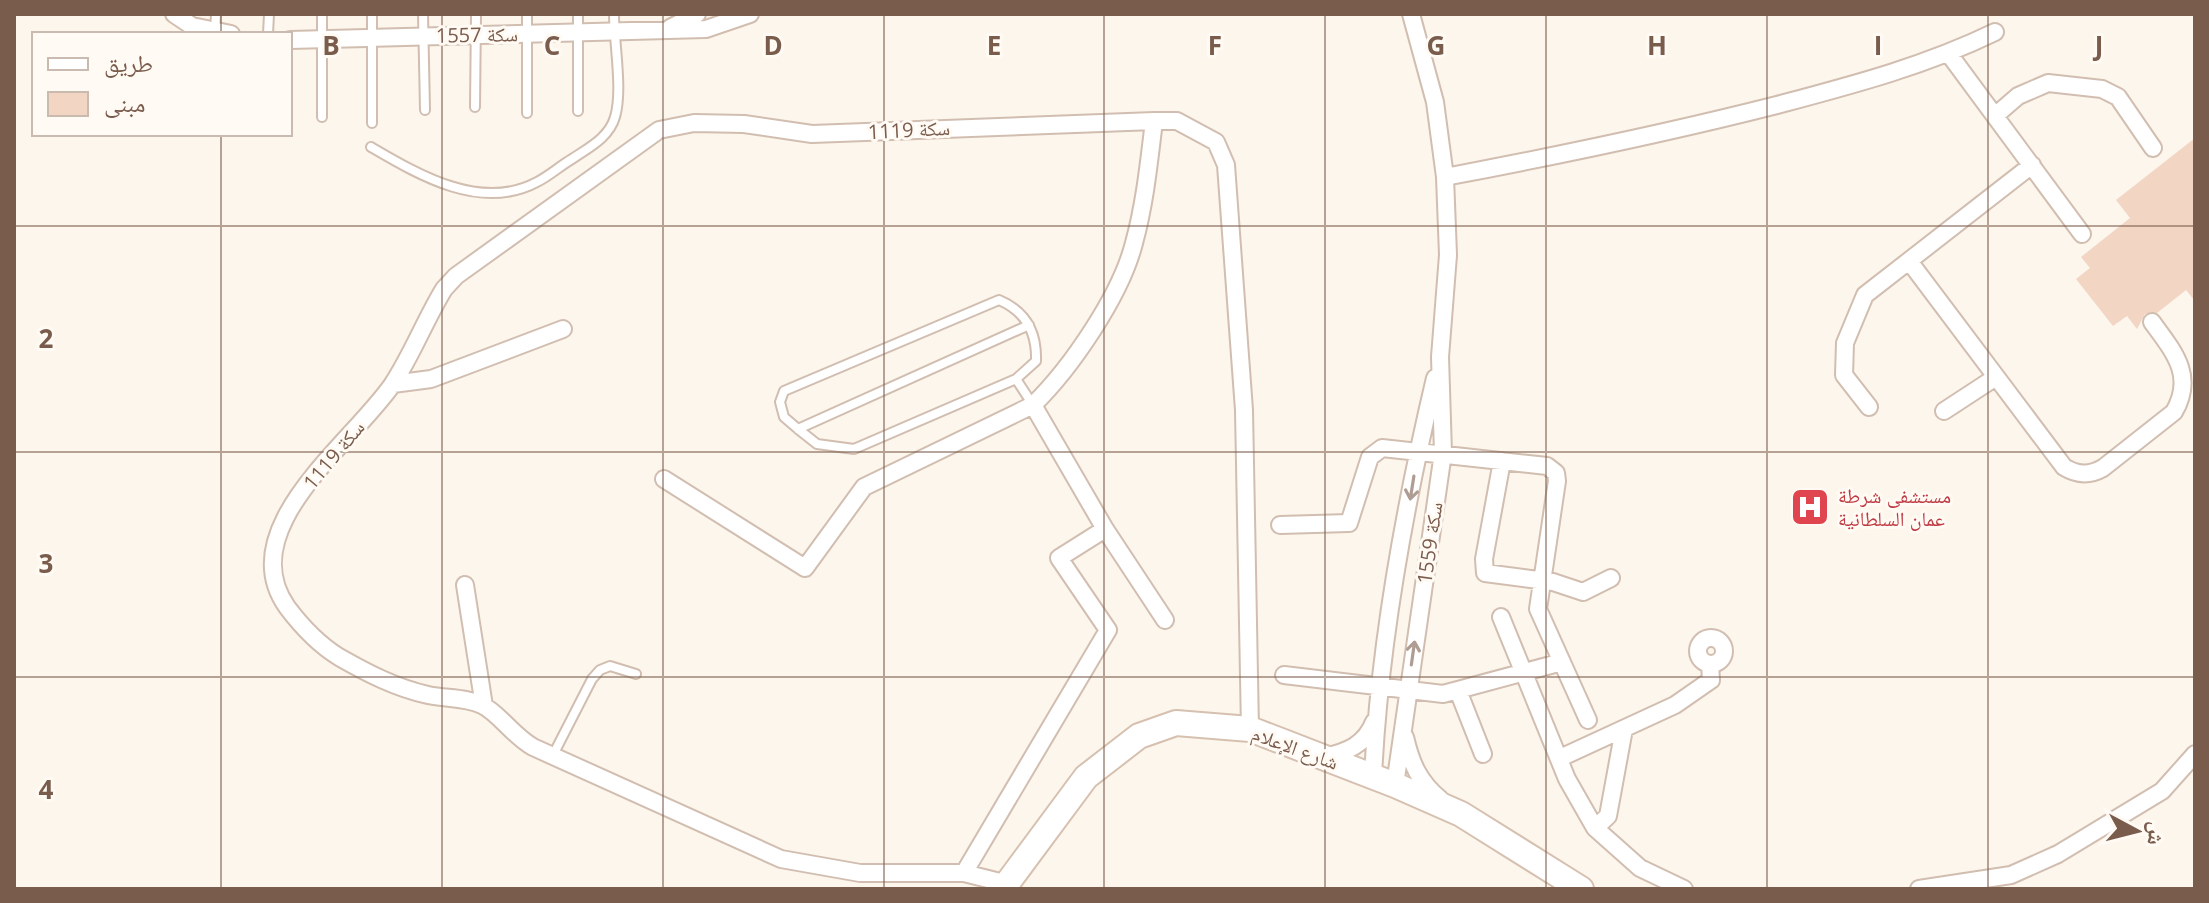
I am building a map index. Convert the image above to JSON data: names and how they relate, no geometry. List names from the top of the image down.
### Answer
{
  "streets": {
    "main road": ["شارع الإعلام"],
    "street": ["سكة 1557", "سكة 1119", "سكة 1559"]
  },
  "crossings": [
    ["سكة 1119", "شارع الإعلام"],
    ["سكة 1559", "شارع الإعلام"]
  ],
  "places": {
    "hospital": ["مستشفى شرطة عمان السلطانية"]
  },
  "legend": ["طريق", "مبنى"],
  "north": "right",
  "grid": {
    "columns": [
      "B",
      "C",
      "D",
      "E",
      "F",
      "G",
      "H",
      "I",
      "J"
    ],
    "rows": ["2", "3", "4"]
  }
}
